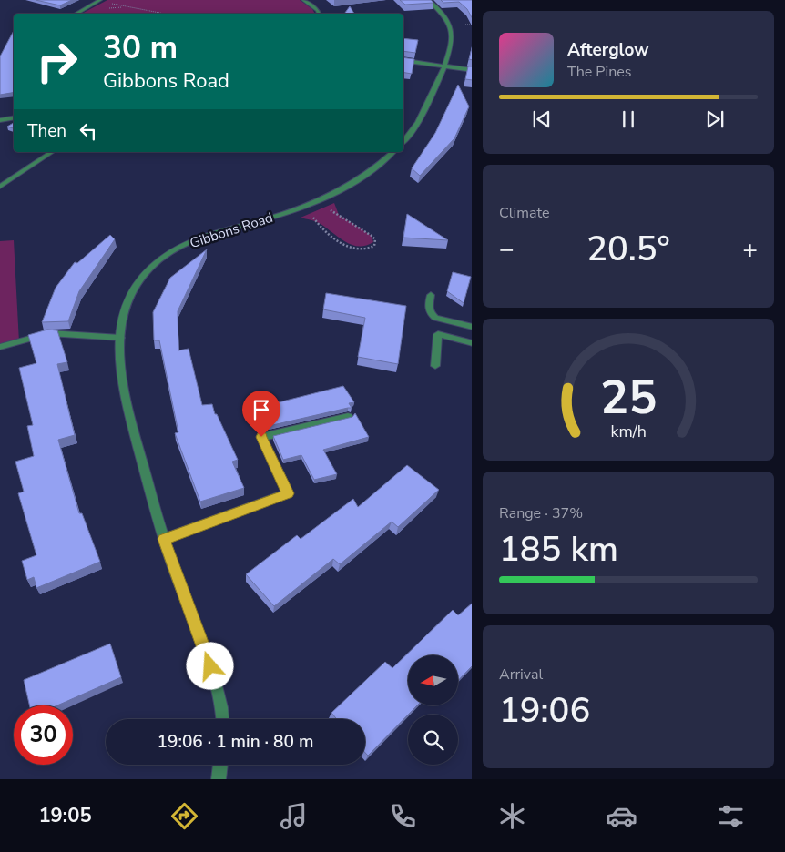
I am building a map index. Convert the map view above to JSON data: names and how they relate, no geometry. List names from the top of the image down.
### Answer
{
  "streets": {
    "street": ["Gibbons Road"]
  },
  "north": "left",
  "page": {
    "turn": ["30 m", "Gibbons Road"],
    "song": ["Afterglow", "The Pines"],
    "then": "Then",
    "tile": [
      "Climate",
      ["Range · 37%", "185 km"],
      ["Arrival", "19:06"]
    ],
    "heat": ["−", "20.5°", "+"],
    "limit": "30",
    "trip": "19:06 · 1 min · 80 m",
    "tabs": "19:05",
    "gauge": ["25", "km/h"]
  }
}
